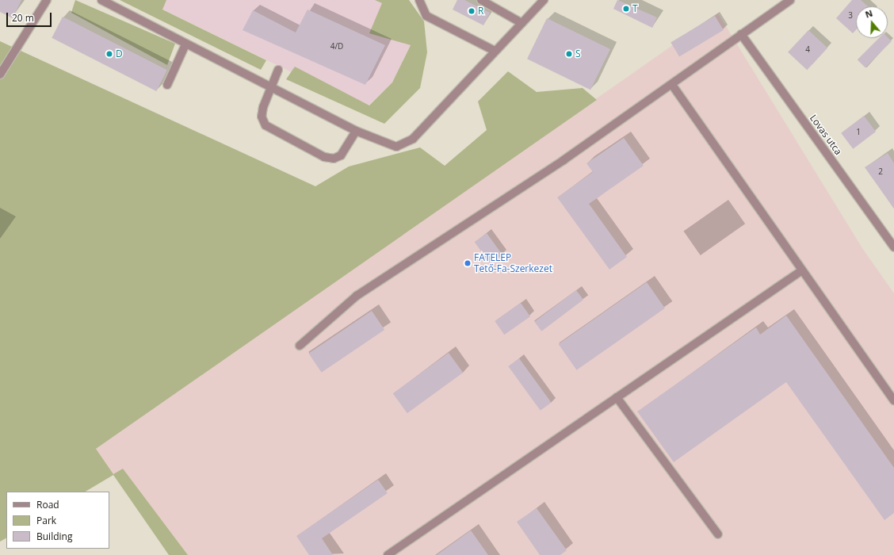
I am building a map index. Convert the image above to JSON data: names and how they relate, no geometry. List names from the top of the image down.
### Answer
{
  "streets": {
    "street": ["Lovas utca"]
  },
  "places": [
    "T",
    "R",
    "D",
    "S",
    "FATELEP Tető-Fa-Szerkezet"
  ],
  "house_numbers": [
    "3",
    "4/D",
    "4",
    "1",
    "2"
  ],
  "legend": ["Road", "Park", "Building"],
  "scale_bar": "20 m",
  "north": "top"
}
